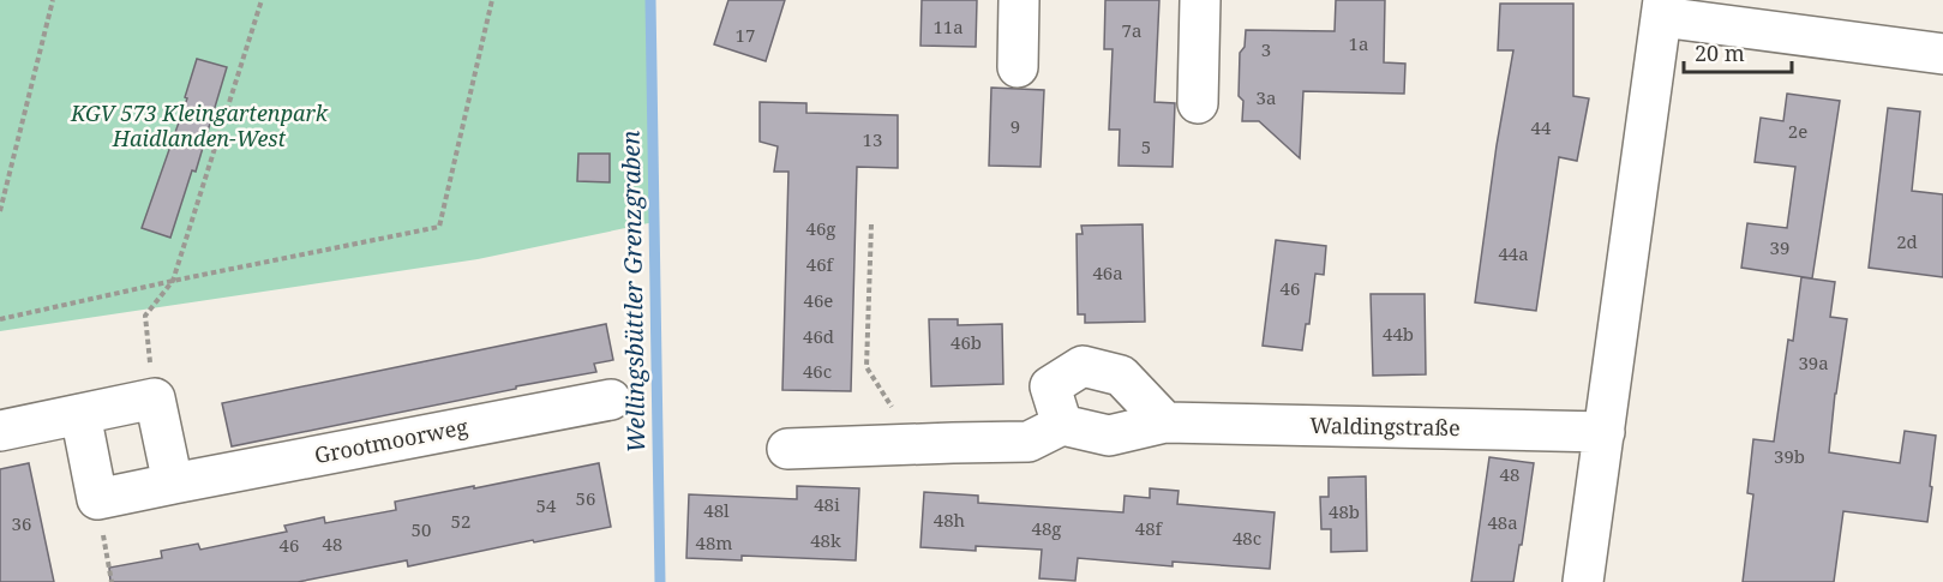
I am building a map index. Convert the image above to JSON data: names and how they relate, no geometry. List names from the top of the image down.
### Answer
{
  "streets": {
    "street": ["Waldingstraße", "Grootmoorweg"]
  },
  "water": ["Wellingsbüttler Grenzgraben"],
  "parks": ["KGV 573 Kleingartenpark Haidlanden-West"],
  "house_numbers": [
    "11a",
    "7a",
    "17",
    "1a",
    "3",
    "3a",
    "9",
    "44",
    "2e",
    "13",
    "5",
    "46g",
    "2d",
    "39",
    "44a",
    "46f",
    "46a",
    "46",
    "46e",
    "44b",
    "46d",
    "46b",
    "39a",
    "46c",
    "39b",
    "48",
    "56",
    "48i",
    "54",
    "48l",
    "48b",
    "48h",
    "52",
    "48a",
    "36",
    "48g",
    "48f",
    "50",
    "48c",
    "48k",
    "48m",
    "48",
    "46"
  ],
  "scale_bar": "20 m"
}
